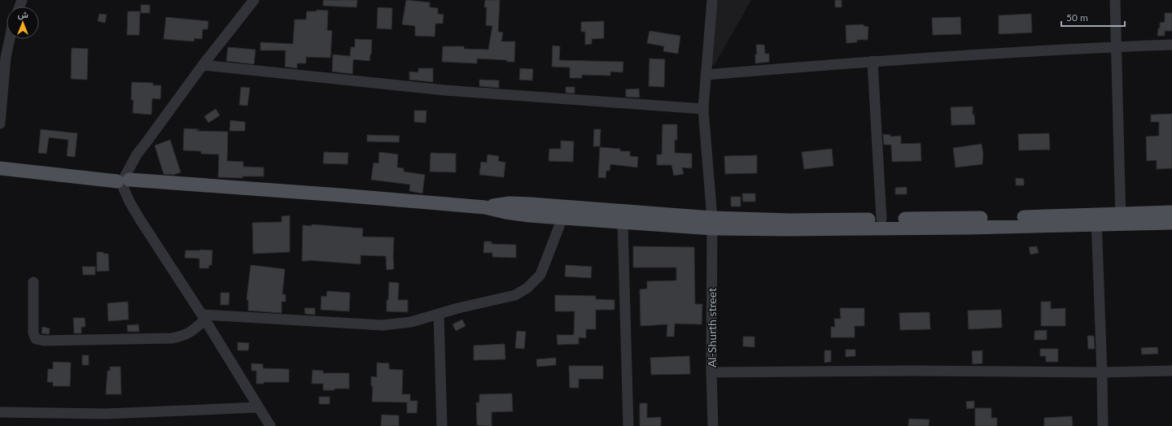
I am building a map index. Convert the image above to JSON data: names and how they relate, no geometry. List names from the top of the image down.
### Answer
{
  "streets": {
    "street": ["Al-Shurth street"]
  },
  "scale_bar": "50 m",
  "north": "top"
}
